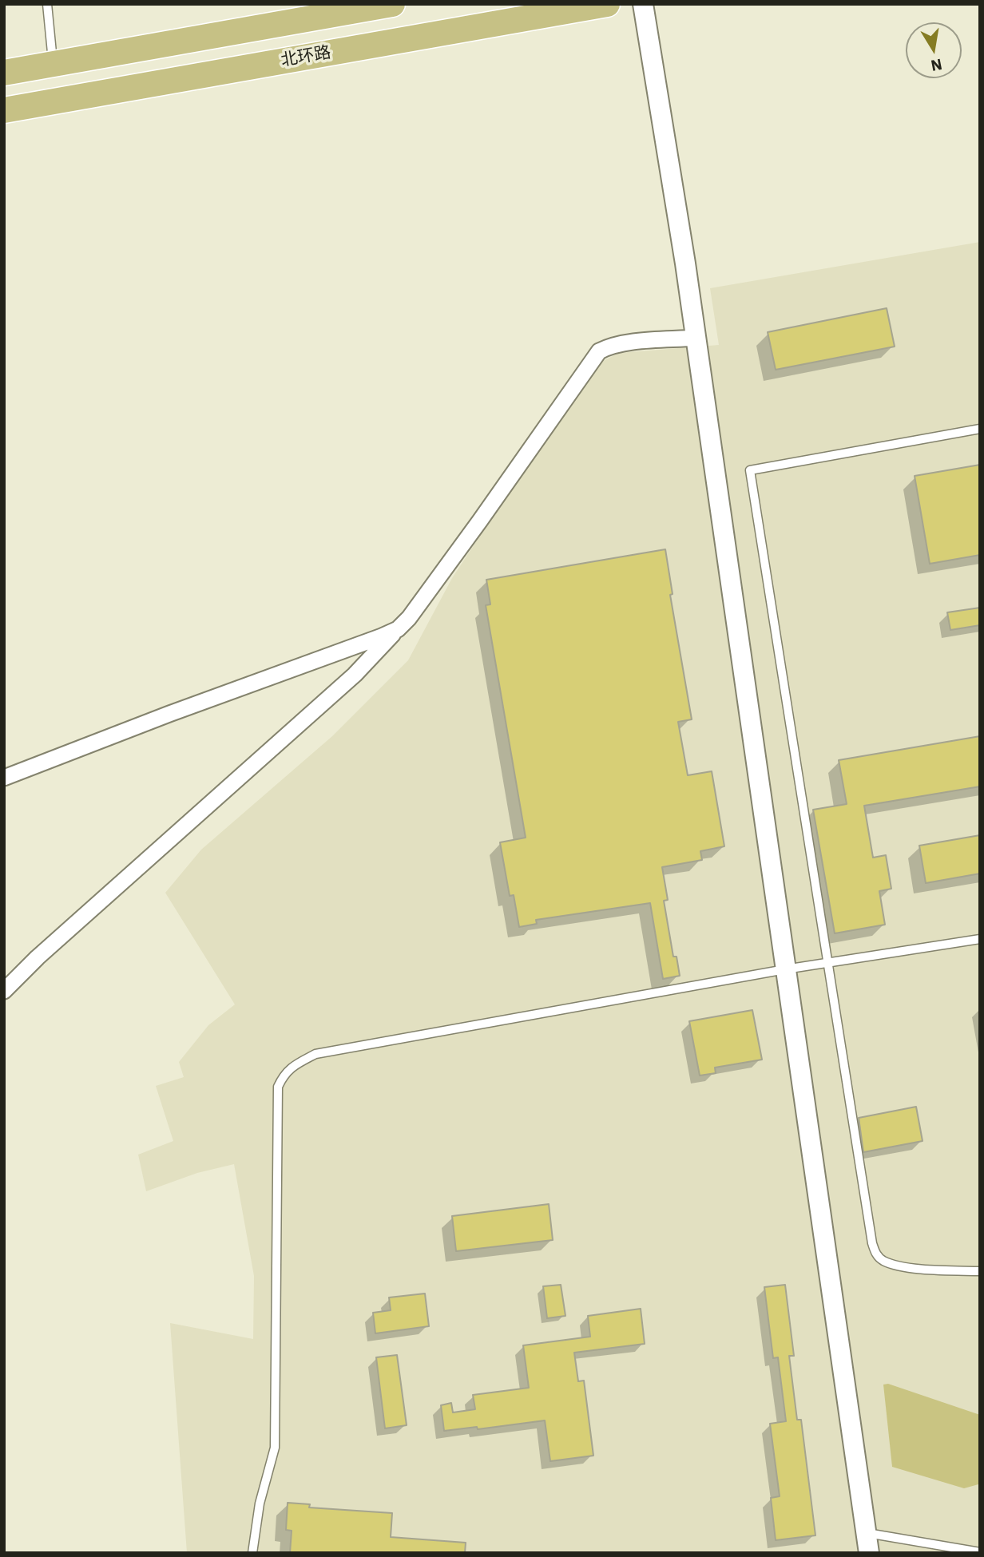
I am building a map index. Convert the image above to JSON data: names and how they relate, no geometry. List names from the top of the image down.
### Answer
{
  "streets": {
    "main road": ["北环路"]
  },
  "north": "bottom"
}
